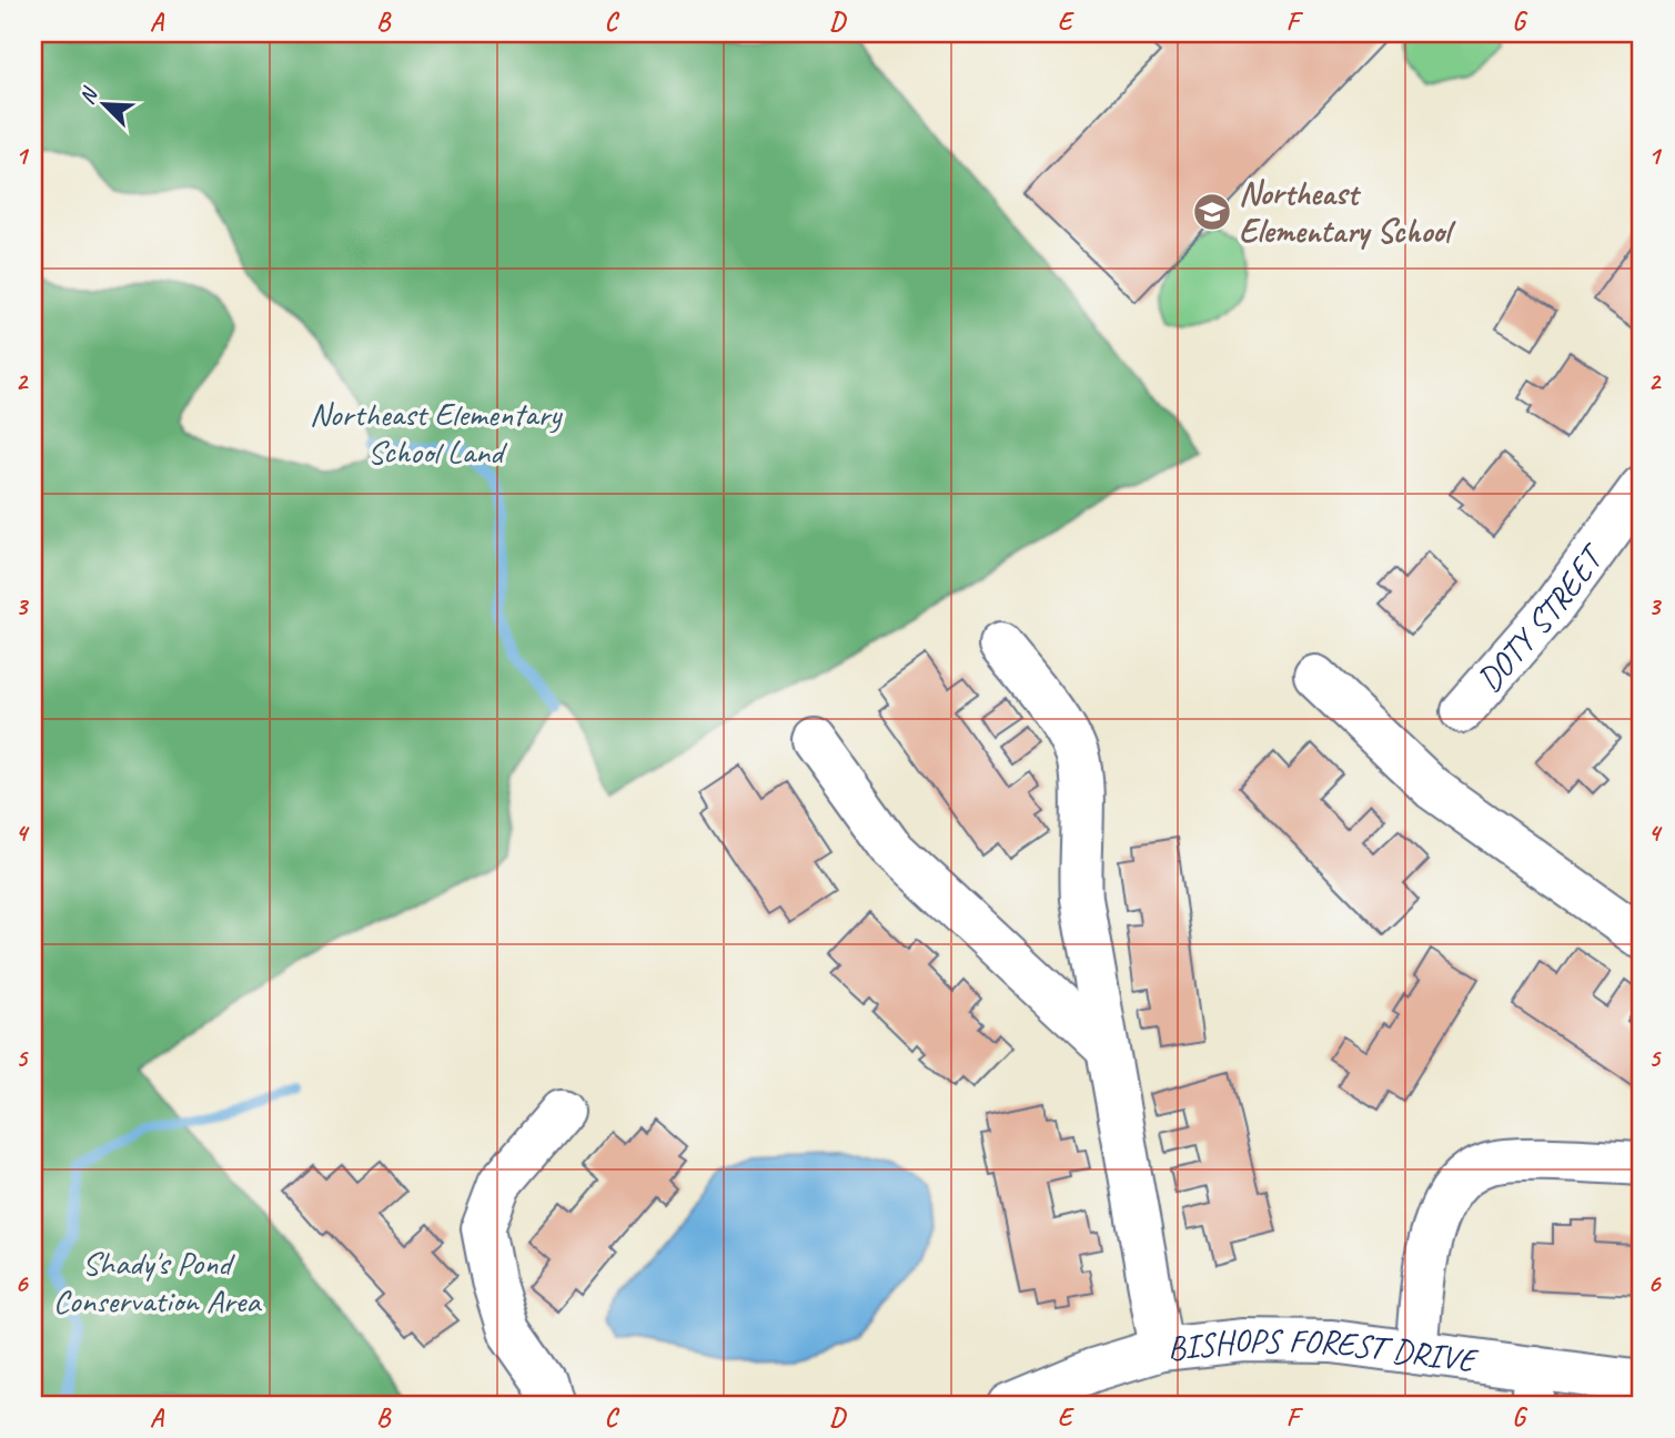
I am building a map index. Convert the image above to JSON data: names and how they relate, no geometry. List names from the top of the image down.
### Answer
{
  "streets": {
    "street": ["DOTY STREET", "BISHOPS FOREST DRIVE"]
  },
  "parks": ["Northeast Elementary School Land", "Shady's Pond Conservation Area"],
  "places": {
    "school or university": ["Northeast Elementary School"]
  },
  "north": "top left",
  "grid": {
    "columns": [
      "A",
      "B",
      "C",
      "D",
      "E",
      "F",
      "G"
    ],
    "rows": [
      "1",
      "2",
      "3",
      "4",
      "5",
      "6"
    ]
  }
}
